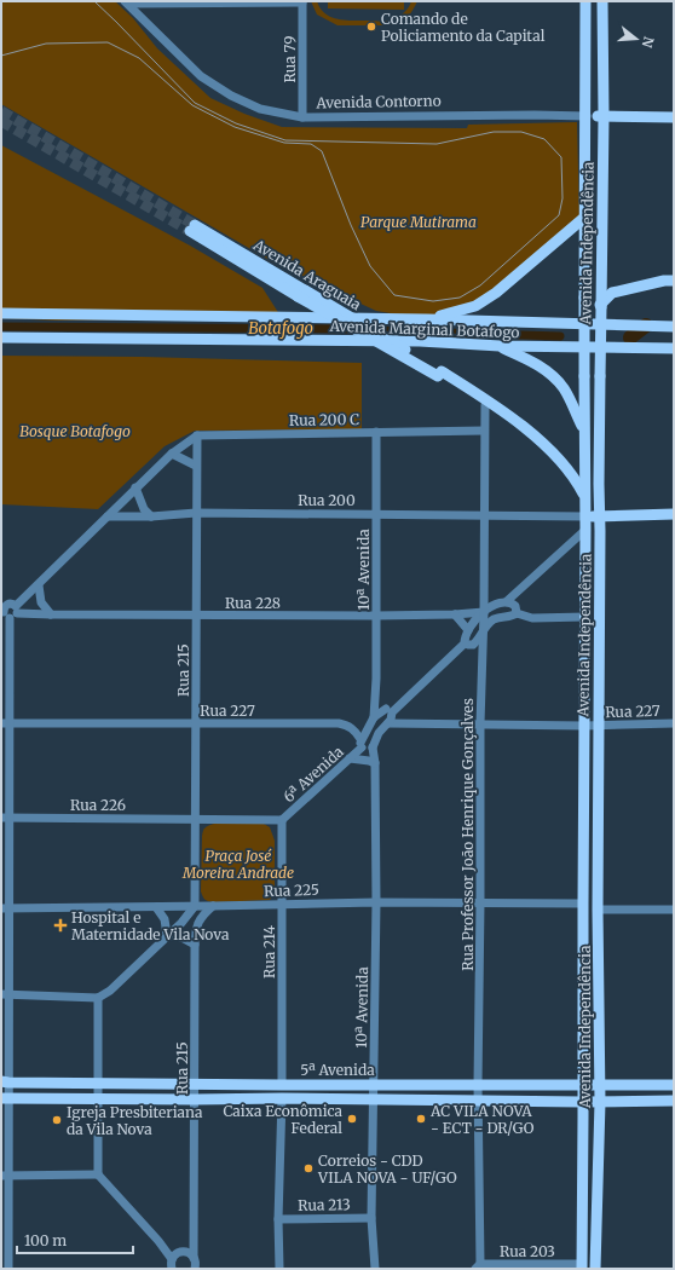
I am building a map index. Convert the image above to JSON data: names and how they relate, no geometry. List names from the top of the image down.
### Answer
{
  "streets": {
    "main road": [
      "Avenida Contorno",
      "Avenida Independência",
      "Avenida Araguaia",
      "Avenida Marginal Botafogo",
      "Rua 200",
      "5ª Avenida"
    ],
    "street": [
      "Rua 79",
      "Rua 200 C",
      "10ª Avenida",
      "Rua 228",
      "Rua 215",
      "Rua 227",
      "6ª Avenida",
      "Rua 226",
      "Rua Professor João Henrique Gonçalves",
      "Rua 225",
      "Rua 214",
      "Rua 213",
      "Rua 203"
    ]
  },
  "crossings": [
    ["Rua 79", "Avenida Contorno"],
    ["Avenida Contorno", "Avenida Independência"],
    ["Avenida Independência", "Avenida Araguaia"],
    ["Avenida Independência", "Rua 200"],
    ["Avenida Independência", "Rua 227"],
    ["Avenida Independência", "Rua 225"],
    ["Avenida Independência", "5ª Avenida"],
    ["Avenida Independência", "Rua 203"],
    ["Avenida Araguaia", "Rua 200"],
    ["Avenida Araguaia", "Rua Professor João Henrique Gonçalves"],
    ["Rua 200 C", "10ª Avenida"],
    ["Rua 200 C", "Rua 215"],
    ["Rua 200 C", "Rua Professor João Henrique Gonçalves"],
    ["Rua 200", "10ª Avenida"],
    ["Rua 200", "Rua 215"],
    ["Rua 200", "Rua Professor João Henrique Gonçalves"],
    ["10ª Avenida", "Rua 228"],
    ["10ª Avenida", "6ª Avenida"],
    ["10ª Avenida", "Rua 225"],
    ["10ª Avenida", "5ª Avenida"],
    ["10ª Avenida", "Rua 213"],
    ["Rua 228", "Rua 215"],
    ["Rua 228", "Rua Professor João Henrique Gonçalves"],
    ["Rua 215", "Rua 227"],
    ["Rua 215", "Rua 226"],
    ["Rua 215", "Rua 225"],
    ["Rua 215", "5ª Avenida"],
    ["Rua 227", "6ª Avenida"],
    ["Rua 227", "Rua Professor João Henrique Gonçalves"],
    ["6ª Avenida", "Rua 226"],
    ["6ª Avenida", "Rua Professor João Henrique Gonçalves"],
    ["6ª Avenida", "Rua 214"],
    ["Rua 226", "Rua 214"],
    ["Rua Professor João Henrique Gonçalves", "Rua 225"],
    ["Rua Professor João Henrique Gonçalves", "5ª Avenida"],
    ["Rua Professor João Henrique Gonçalves", "Rua 203"],
    ["Rua 225", "Rua 214"],
    ["Rua 214", "5ª Avenida"]
  ],
  "water": ["Botafogo"],
  "parks": ["Parque Mutirama", "Bosque Botafogo", "Praça José Moreira Andrade"],
  "places": {
    "other": [
      "Comando de Policiamento da Capital",
      "Caixa Econômica Federal",
      "AC VILA NOVA - ECT - DR/GO",
      "Igreja Presbiteriana da Vila Nova",
      "Correios - CDD VILA NOVA - UF/GO"
    ],
    "health": ["Hospital e Maternidade Vila Nova"]
  },
  "scale_bar": "100 m",
  "north": "right"
}
